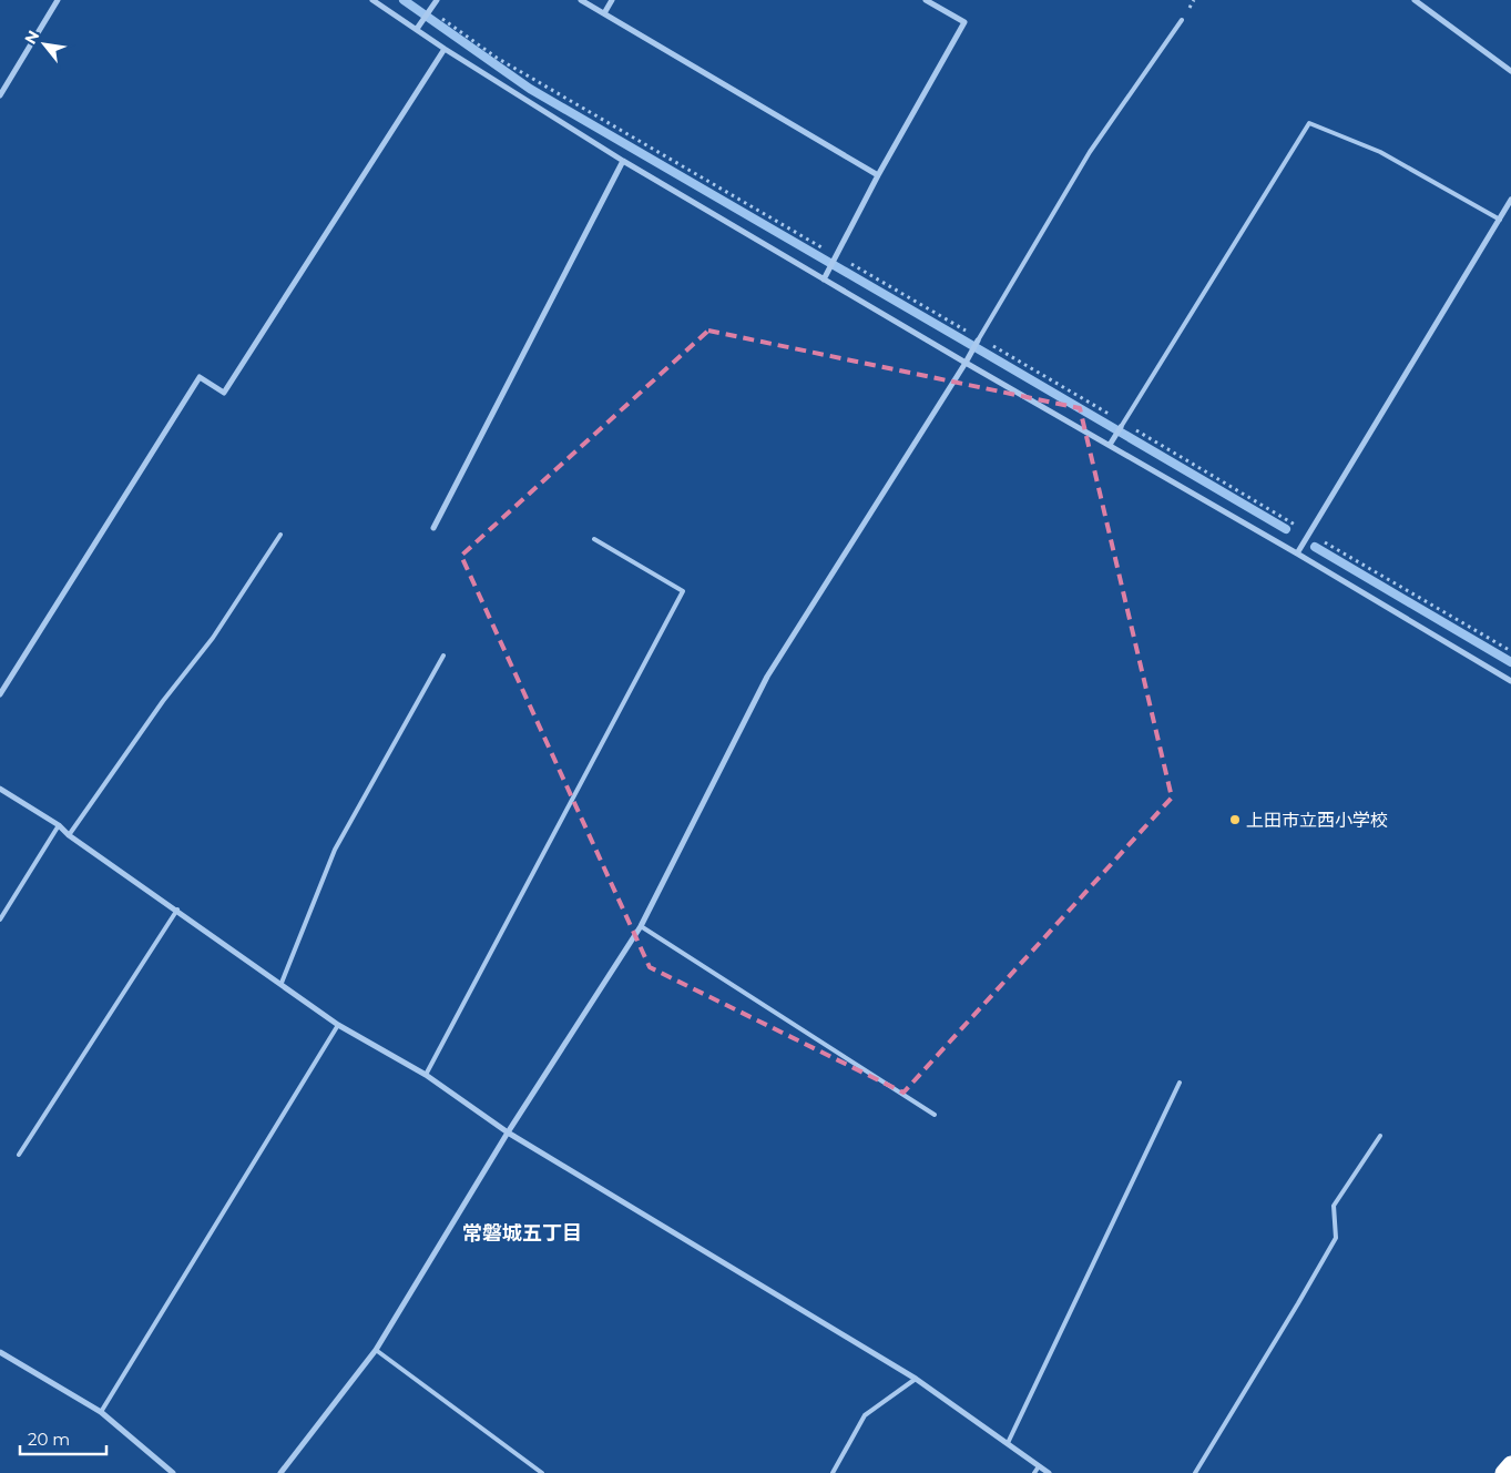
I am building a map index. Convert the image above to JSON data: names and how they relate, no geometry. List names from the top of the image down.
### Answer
{
  "districts": ["常磐城五丁目"],
  "places": ["上田市立西小学校"],
  "scale_bar": "20 m",
  "north": "top left"
}
